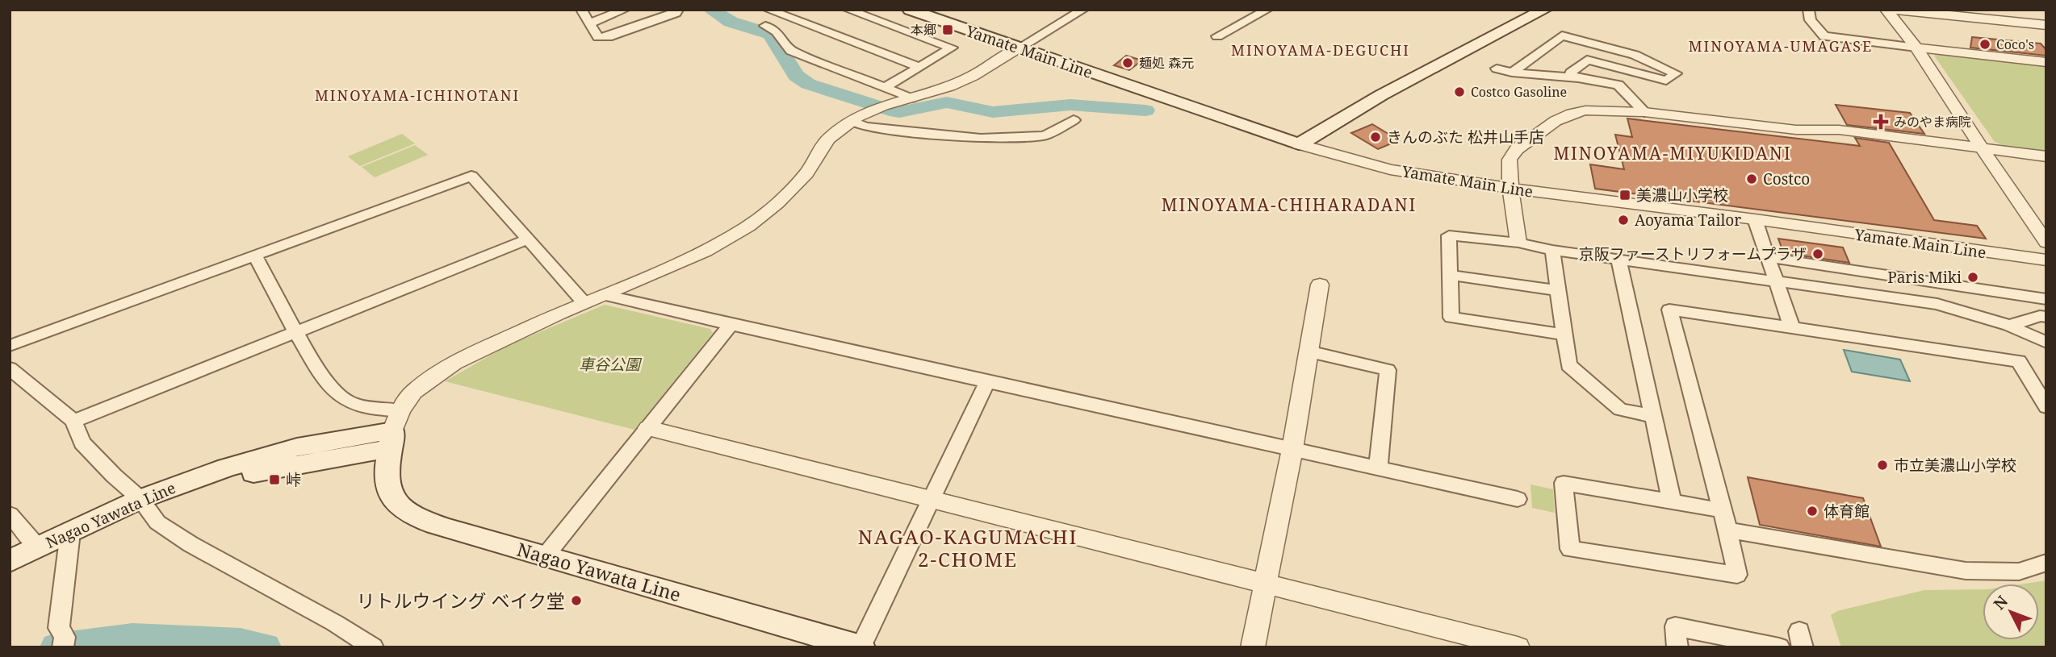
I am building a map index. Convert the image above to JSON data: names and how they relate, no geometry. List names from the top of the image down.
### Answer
{
  "streets": {
    "main road": ["Yamate Main Line", "Nagao Yawata Line"]
  },
  "districts": [
    "MINOYAMA-UMAGASE",
    "MINOYAMA-DEGUCHI",
    "MINOYAMA-ICHINOTANI",
    "MINOYAMA-MIYUKIDANI",
    "MINOYAMA-CHIHARADANI",
    "NAGAO-KAGUMACHI 2-CHOME"
  ],
  "parks": ["車谷公園"],
  "places": {
    "transit": ["本郷", "美濃山小学校", "峠"],
    "other": [
      "Coco's",
      "麺処 森元",
      "Costco Gasoline",
      "きんのぶた 松井山手店",
      "Costco",
      "Aoyama Tailor",
      "京阪ファーストリフォームプラザ",
      "Paris Miki",
      "市立美濃山小学校",
      "体育館",
      "リトルウイング ベイク堂"
    ],
    "health": ["みのやま病院"]
  },
  "north": "top left"
}
